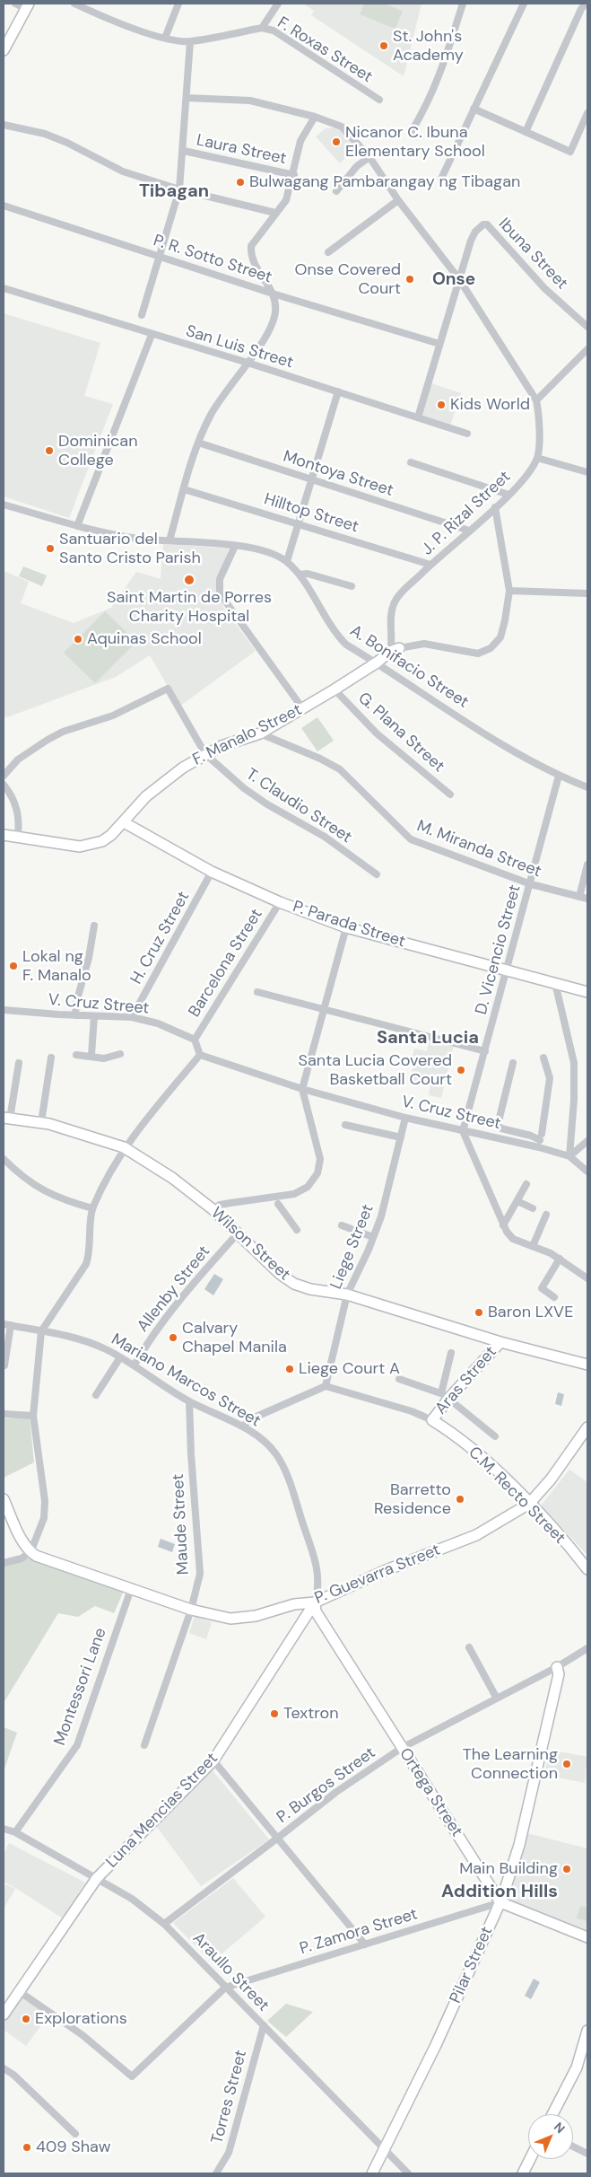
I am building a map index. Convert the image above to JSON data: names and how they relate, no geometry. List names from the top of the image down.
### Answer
{
  "streets": {
    "street": [
      "F. Roxas Street",
      "Laura Street",
      "Ibuna Street",
      "P. R. Sotto Street",
      "San Luis Street",
      "Montoya Street",
      "Hilltop Street",
      "J. P. Rizal Street",
      "A. Bonifacio Street",
      "G. Plana Street",
      "F. Manalo Street",
      "T. Claudio Street",
      "M. Miranda Street",
      "P. Parada Street",
      "H. Cruz Street",
      "D. Vicencio Street",
      "Barcelona Street",
      "V. Cruz Street",
      "Wilson Street",
      "Liege Street",
      "Allenby Street",
      "Mariano Marcos Street",
      "Aras Street",
      "C.M. Recto Street",
      "Maude Street",
      "P. Guevarra Street",
      "Montessori Lane",
      "P. Burgos Street",
      "Ortega Street",
      "Luna Mencias Street",
      "P. Zamora Street",
      "Pilar Street",
      "Araullo Street",
      "Torres Street"
    ]
  },
  "crossings": [
    ["Montoya Street", "J. P. Rizal Street"],
    ["Hilltop Street", "J. P. Rizal Street"],
    ["J. P. Rizal Street", "F. Manalo Street"],
    ["A. Bonifacio Street", "F. Manalo Street"],
    ["A. Bonifacio Street", "D. Vicencio Street"],
    ["G. Plana Street", "F. Manalo Street"],
    ["F. Manalo Street", "T. Claudio Street"],
    ["F. Manalo Street", "M. Miranda Street"],
    ["F. Manalo Street", "P. Parada Street"],
    ["M. Miranda Street", "D. Vicencio Street"],
    ["P. Parada Street", "H. Cruz Street"],
    ["P. Parada Street", "D. Vicencio Street"],
    ["P. Parada Street", "Barcelona Street"],
    ["H. Cruz Street", "V. Cruz Street"],
    ["D. Vicencio Street", "V. Cruz Street"],
    ["Barcelona Street", "V. Cruz Street"],
    ["V. Cruz Street", "Liege Street"],
    ["Wilson Street", "Liege Street"],
    ["Wilson Street", "Allenby Street"],
    ["Wilson Street", "Aras Street"],
    ["Liege Street", "C.M. Recto Street"],
    ["Allenby Street", "Mariano Marcos Street"],
    ["Mariano Marcos Street", "Maude Street"],
    ["Mariano Marcos Street", "P. Guevarra Street"],
    ["Mariano Marcos Street", "Ortega Street"],
    ["Mariano Marcos Street", "Luna Mencias Street"],
    ["Aras Street", "C.M. Recto Street"],
    ["C.M. Recto Street", "P. Guevarra Street"],
    ["Maude Street", "P. Guevarra Street"],
    ["P. Guevarra Street", "Montessori Lane"],
    ["P. Guevarra Street", "Ortega Street"],
    ["P. Guevarra Street", "Luna Mencias Street"],
    ["Montessori Lane", "Araullo Street"],
    ["P. Burgos Street", "Ortega Street"],
    ["P. Burgos Street", "Pilar Street"],
    ["P. Burgos Street", "Araullo Street"],
    ["Ortega Street", "Luna Mencias Street"],
    ["Ortega Street", "P. Zamora Street"],
    ["Ortega Street", "Pilar Street"],
    ["Luna Mencias Street", "Araullo Street"],
    ["P. Zamora Street", "Pilar Street"],
    ["P. Zamora Street", "Araullo Street"],
    ["Pilar Street", "Araullo Street"],
    ["Araullo Street", "Torres Street"]
  ],
  "districts": [
    "Tibagan",
    "Onse",
    "Santa Lucia",
    "Addition Hills"
  ],
  "places": [
    "St. John's Academy",
    "Nicanor C. Ibuna Elementary School",
    "Bulwagang Pambarangay ng Tibagan",
    "Onse Covered Court",
    "Kids World",
    "Dominican College",
    "Santuario del Santo Cristo Parish",
    "Saint Martin de Porres Charity Hospital",
    "Aquinas School",
    "Lokal ng F. Manalo",
    "Santa Lucia Covered Basketball Court",
    "Baron LXVE",
    "Calvary Chapel Manila",
    "Liege Court A",
    "Barretto Residence",
    "Textron",
    "The Learning Connection",
    "Main Building",
    "Explorations",
    "409 Shaw"
  ],
  "north": "top right"
}
